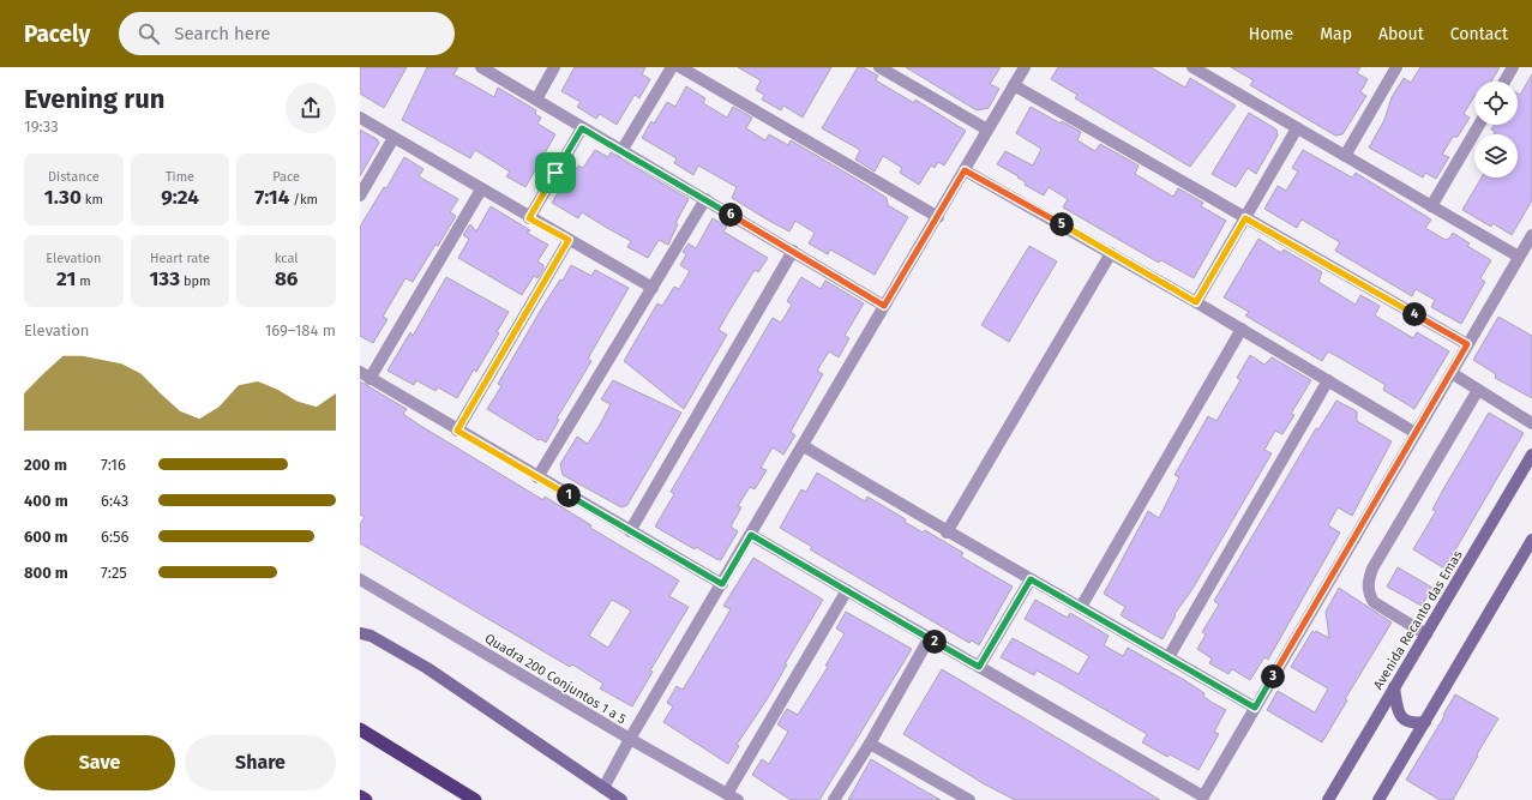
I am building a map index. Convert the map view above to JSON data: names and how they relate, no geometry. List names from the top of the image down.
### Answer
{
  "streets": {
    "main road": ["Avenida Recanto das Emas"],
    "street": ["Quadra 200 Conjuntos 1 a 5"]
  },
  "page": {
    "header": "Pacely",
    "search": "Search here",
    "nav": [
      "Home",
      "Map",
      "About",
      "Contact"
    ],
    "heading": ["Evening run", "19:33"],
    "stats": [
      ["Distance", "1.30 km"],
      ["Time", "9:24"],
      ["Pace", "7:14 /km"],
      ["Elevation", "21 m"],
      ["Heart rate", "133 bpm"],
      ["kcal", "86"]
    ],
    "pins": [
      "6",
      "5",
      "4",
      "1",
      "2",
      "3"
    ],
    "chart": ["Elevation", "169–184 m"],
    "list": [
      {
        "name": "200 m",
        "note": "7:16"
      },
      {
        "name": "400 m",
        "note": "6:43"
      },
      {
        "name": "600 m",
        "note": "6:56"
      },
      {
        "name": "800 m",
        "note": "7:25"
      }
    ],
    "buttons": ["Save", "Share"]
  }
}
